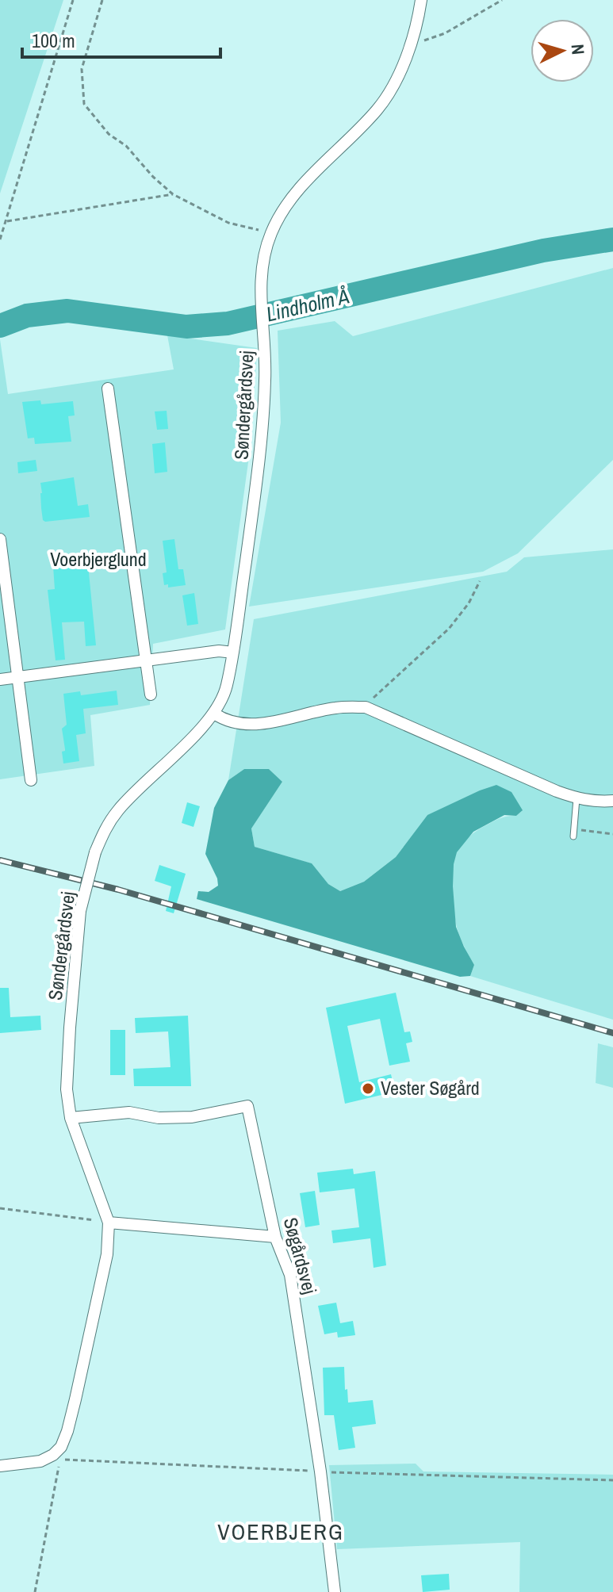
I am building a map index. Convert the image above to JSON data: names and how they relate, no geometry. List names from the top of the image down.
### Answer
{
  "streets": {
    "street": ["Søndergårdsvej", "Søgårdsvej"]
  },
  "crossings": [
    ["Søndergårdsvej", "Søgårdsvej"]
  ],
  "districts": ["VOERBJERG"],
  "water": ["Lindholm Å"],
  "parks": ["Voerbjerglund"],
  "places": ["Vester Søgård"],
  "scale_bar": "100 m",
  "north": "right"
}
